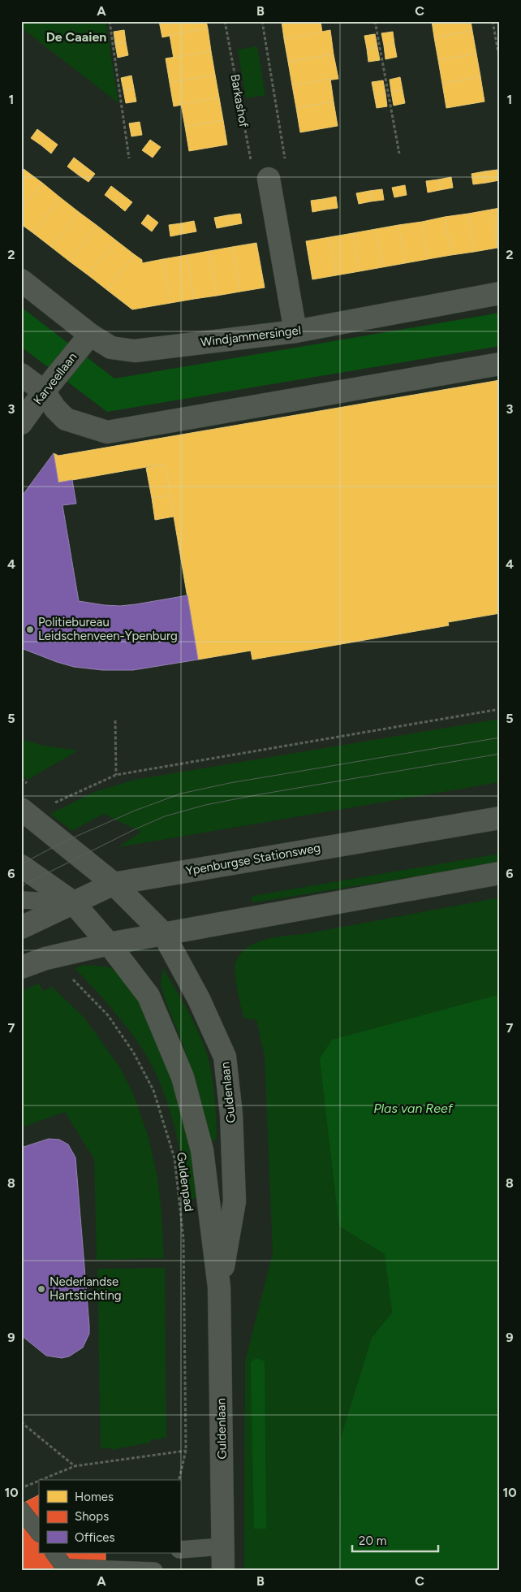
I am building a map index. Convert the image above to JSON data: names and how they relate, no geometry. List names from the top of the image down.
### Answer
{
  "streets": {
    "street": [
      "Windjammersingel",
      "Karveellaan",
      "Ypenburgse Stationsweg",
      "Guldenlaan"
    ],
    "path": ["Barkashof", "Guldenpad"]
  },
  "crossings": [
    ["Windjammersingel", "Karveellaan"],
    ["Ypenburgse Stationsweg", "Guldenlaan"]
  ],
  "districts": ["De Caaien"],
  "water": ["Plas van Reef"],
  "places": ["Politiebureau Leidschenveen-Ypenburg", "Nederlandse Hartstichting"],
  "legend": ["Homes", "Shops", "Offices"],
  "scale_bar": "20 m",
  "grid": {
    "columns": ["A", "B", "C"],
    "rows": [
      "1",
      "2",
      "3",
      "4",
      "5",
      "6",
      "7",
      "8",
      "9",
      "10"
    ]
  }
}
